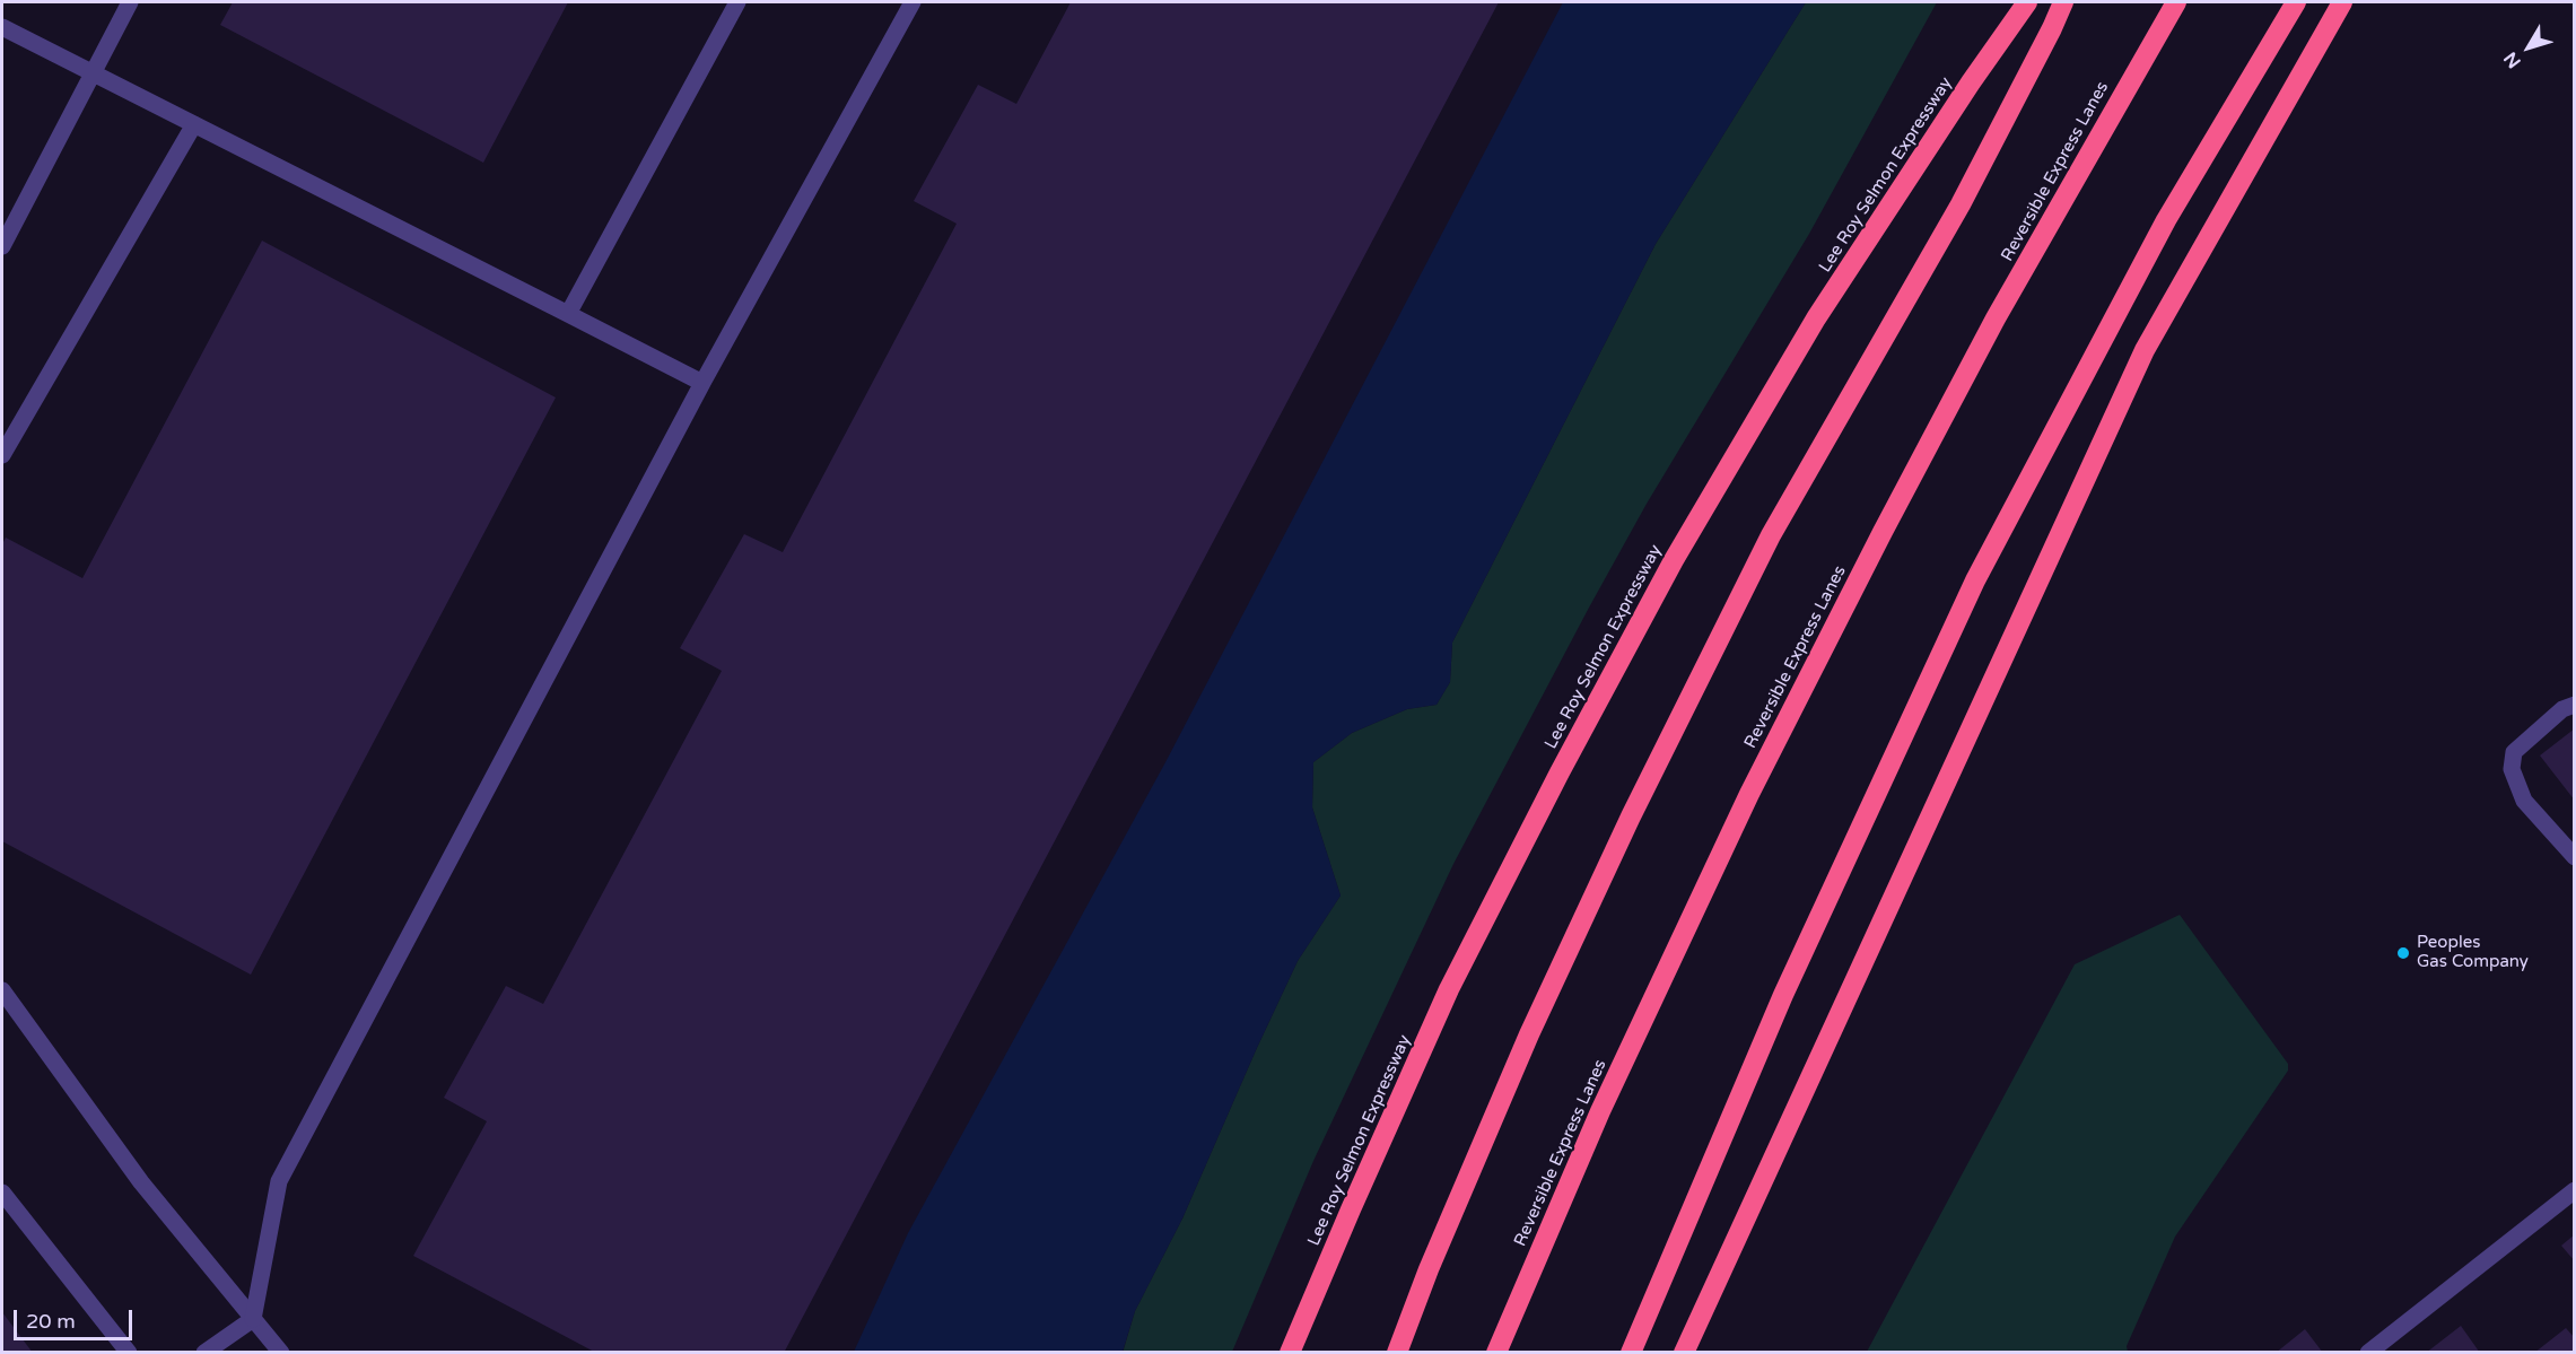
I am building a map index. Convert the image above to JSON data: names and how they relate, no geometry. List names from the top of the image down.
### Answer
{
  "streets": {
    "highway": ["Reversible Express Lanes", "Lee Roy Selmon Expressway"]
  },
  "places": ["Peoples Gas Company"],
  "scale_bar": "20 m",
  "north": "bottom left"
}
